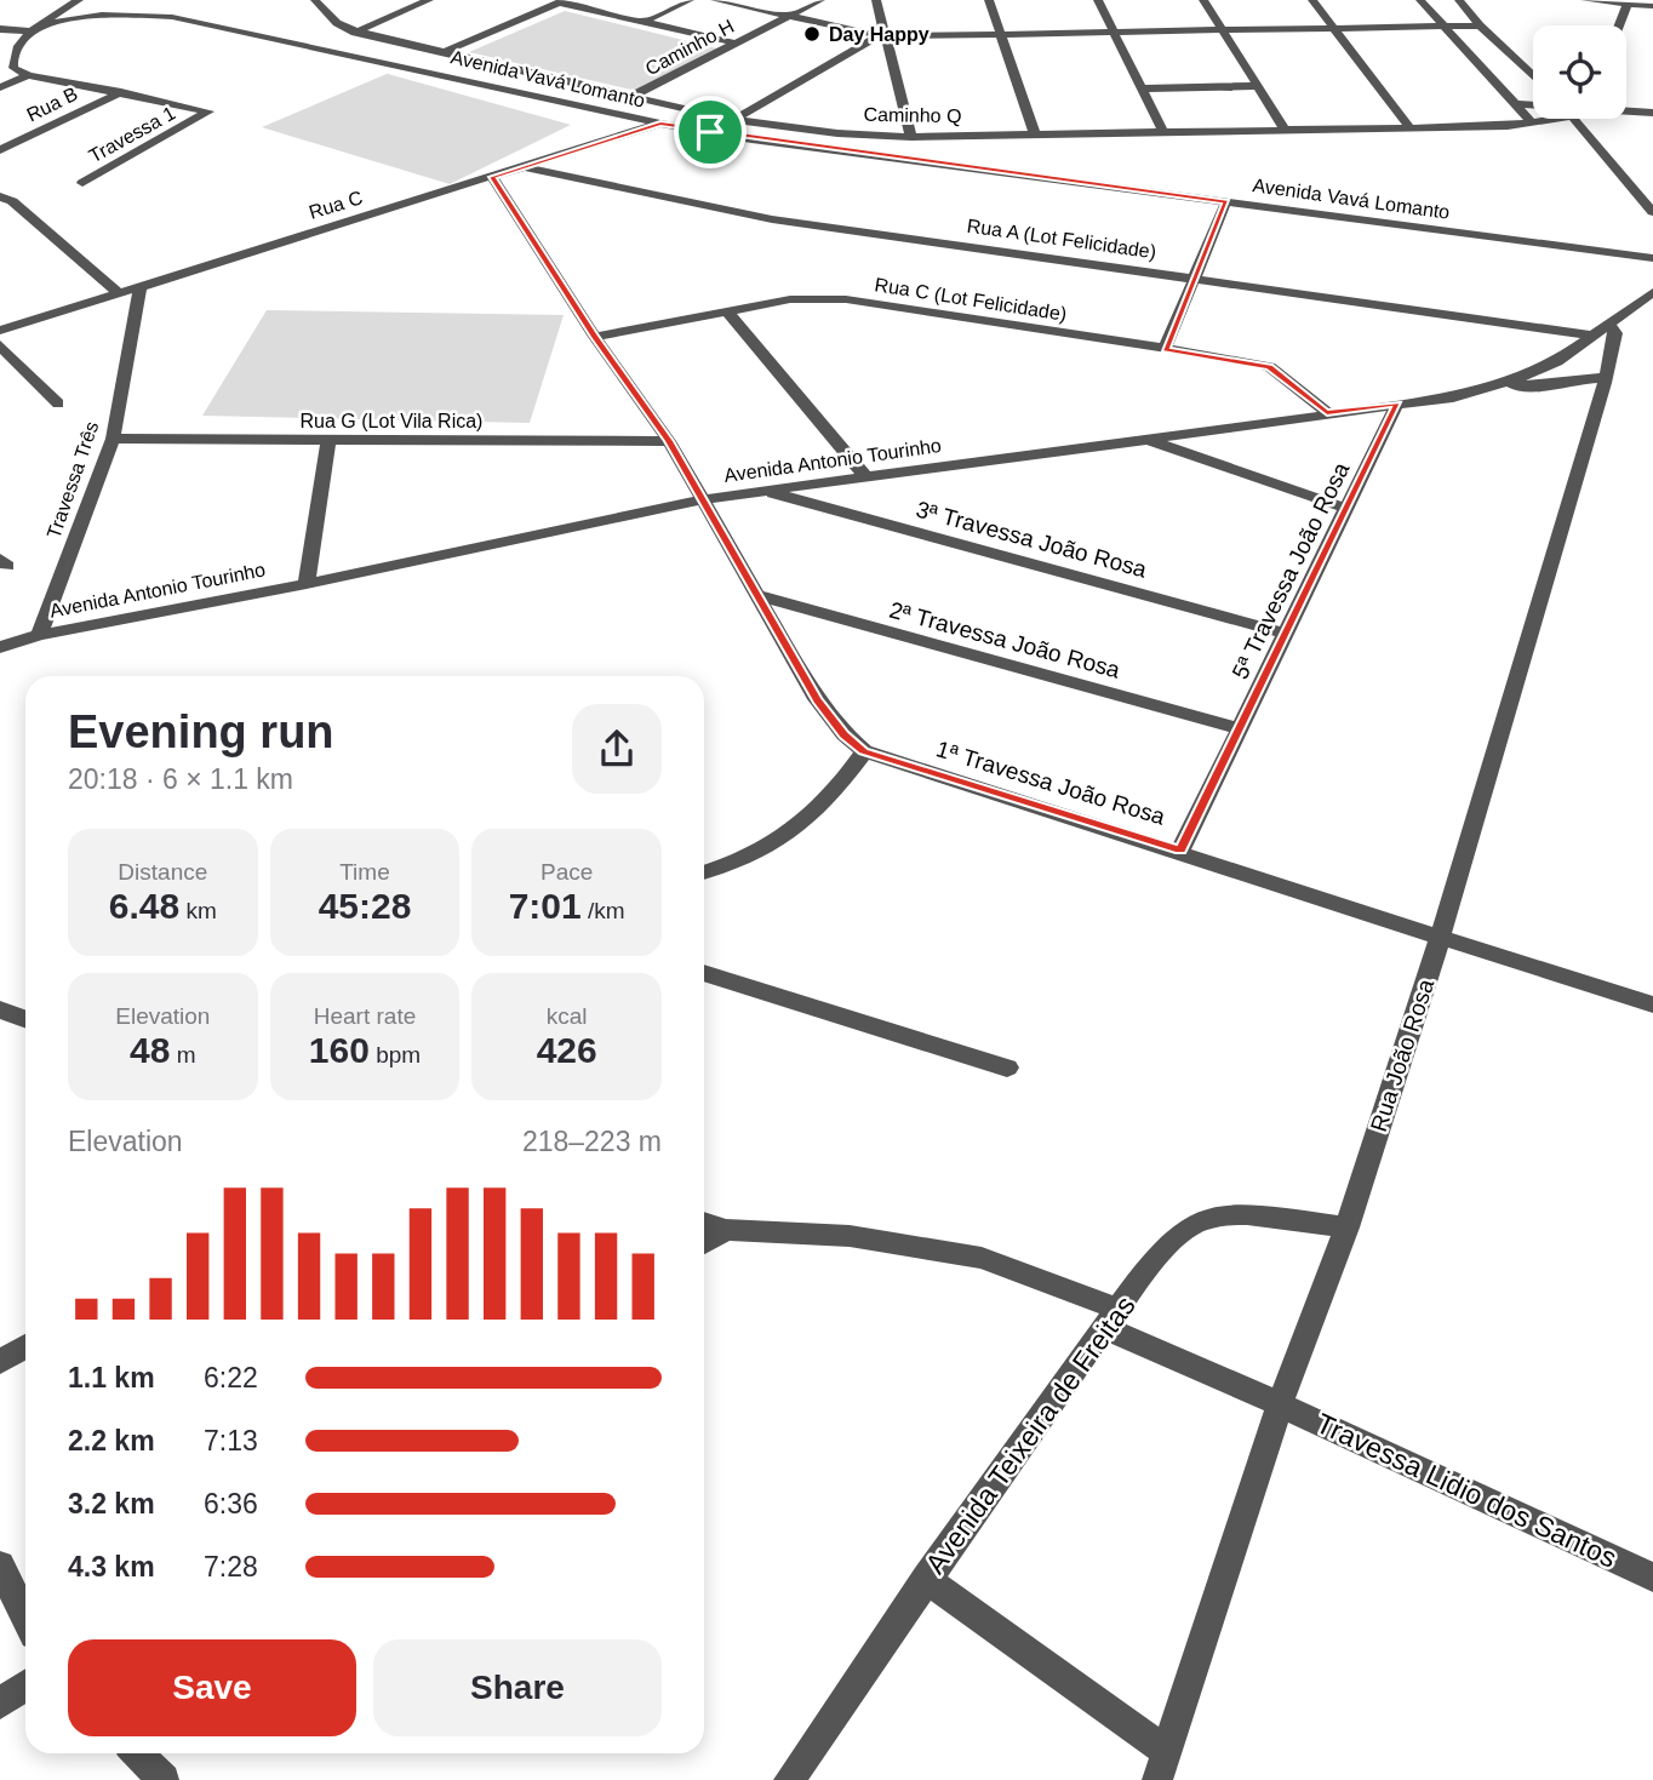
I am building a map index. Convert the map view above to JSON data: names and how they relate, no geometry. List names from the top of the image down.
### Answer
{
  "streets": {
    "street": [
      "Caminho H",
      "Avenida Vavá Lomanto",
      "Rua B",
      "Caminho Q",
      "Travessa 1",
      "Rua C",
      "Rua A (Lot Felicidade)",
      "Rua C (Lot Felicidade)",
      "Rua G (Lot Vila Rica)",
      "Avenida Antonio Tourinho",
      "Travessa Três",
      "3ª Travessa João Rosa",
      "5ª Travessa João Rosa",
      "2ª Travessa João Rosa",
      "1ª Travessa João Rosa",
      "Rua João Rosa",
      "Avenida Teixeira de Freitas",
      "Travessa Lidio dos Santos"
    ]
  },
  "crossings": [
    ["Caminho H", "Avenida Vavá Lomanto"],
    ["Caminho H", "Caminho Q"],
    ["Avenida Vavá Lomanto", "Caminho Q"],
    ["Avenida Vavá Lomanto", "Rua C"],
    ["Rua B", "Travessa 1"],
    ["Rua C", "Rua A (Lot Felicidade)"],
    ["Rua C", "Travessa Três"],
    ["Rua C", "1ª Travessa João Rosa"],
    ["Rua A (Lot Felicidade)", "Avenida Antonio Tourinho"],
    ["Rua A (Lot Felicidade)", "Rua João Rosa"],
    ["Rua C (Lot Felicidade)", "Avenida Antonio Tourinho"],
    ["Rua C (Lot Felicidade)", "1ª Travessa João Rosa"],
    ["Rua G (Lot Vila Rica)", "Travessa Três"],
    ["Rua G (Lot Vila Rica)", "1ª Travessa João Rosa"],
    ["Avenida Antonio Tourinho", "Travessa Três"],
    ["Avenida Antonio Tourinho", "3ª Travessa João Rosa"],
    ["Avenida Antonio Tourinho", "5ª Travessa João Rosa"],
    ["Avenida Antonio Tourinho", "1ª Travessa João Rosa"],
    ["Avenida Antonio Tourinho", "Rua João Rosa"],
    ["3ª Travessa João Rosa", "5ª Travessa João Rosa"],
    ["5ª Travessa João Rosa", "2ª Travessa João Rosa"],
    ["5ª Travessa João Rosa", "1ª Travessa João Rosa"],
    ["2ª Travessa João Rosa", "1ª Travessa João Rosa"],
    ["1ª Travessa João Rosa", "Rua João Rosa"],
    ["Rua João Rosa", "Avenida Teixeira de Freitas"],
    ["Rua João Rosa", "Travessa Lidio dos Santos"],
    ["Avenida Teixeira de Freitas", "Travessa Lidio dos Santos"]
  ],
  "places": ["Day Happy"],
  "page": {
    "heading": ["Evening run", "20:18 · 6 × 1.1 km"],
    "stats": [
      ["Distance", "6.48 km"],
      ["Time", "45:28"],
      ["Pace", "7:01 /km"],
      ["Elevation", "48 m"],
      ["Heart rate", "160 bpm"],
      ["kcal", "426"]
    ],
    "chart": ["Elevation", "218–223 m"],
    "list": [
      {
        "name": "1.1 km",
        "note": "6:22"
      },
      {
        "name": "2.2 km",
        "note": "7:13"
      },
      {
        "name": "3.2 km",
        "note": "6:36"
      },
      {
        "name": "4.3 km",
        "note": "7:28"
      }
    ],
    "buttons": ["Save", "Share"]
  }
}
